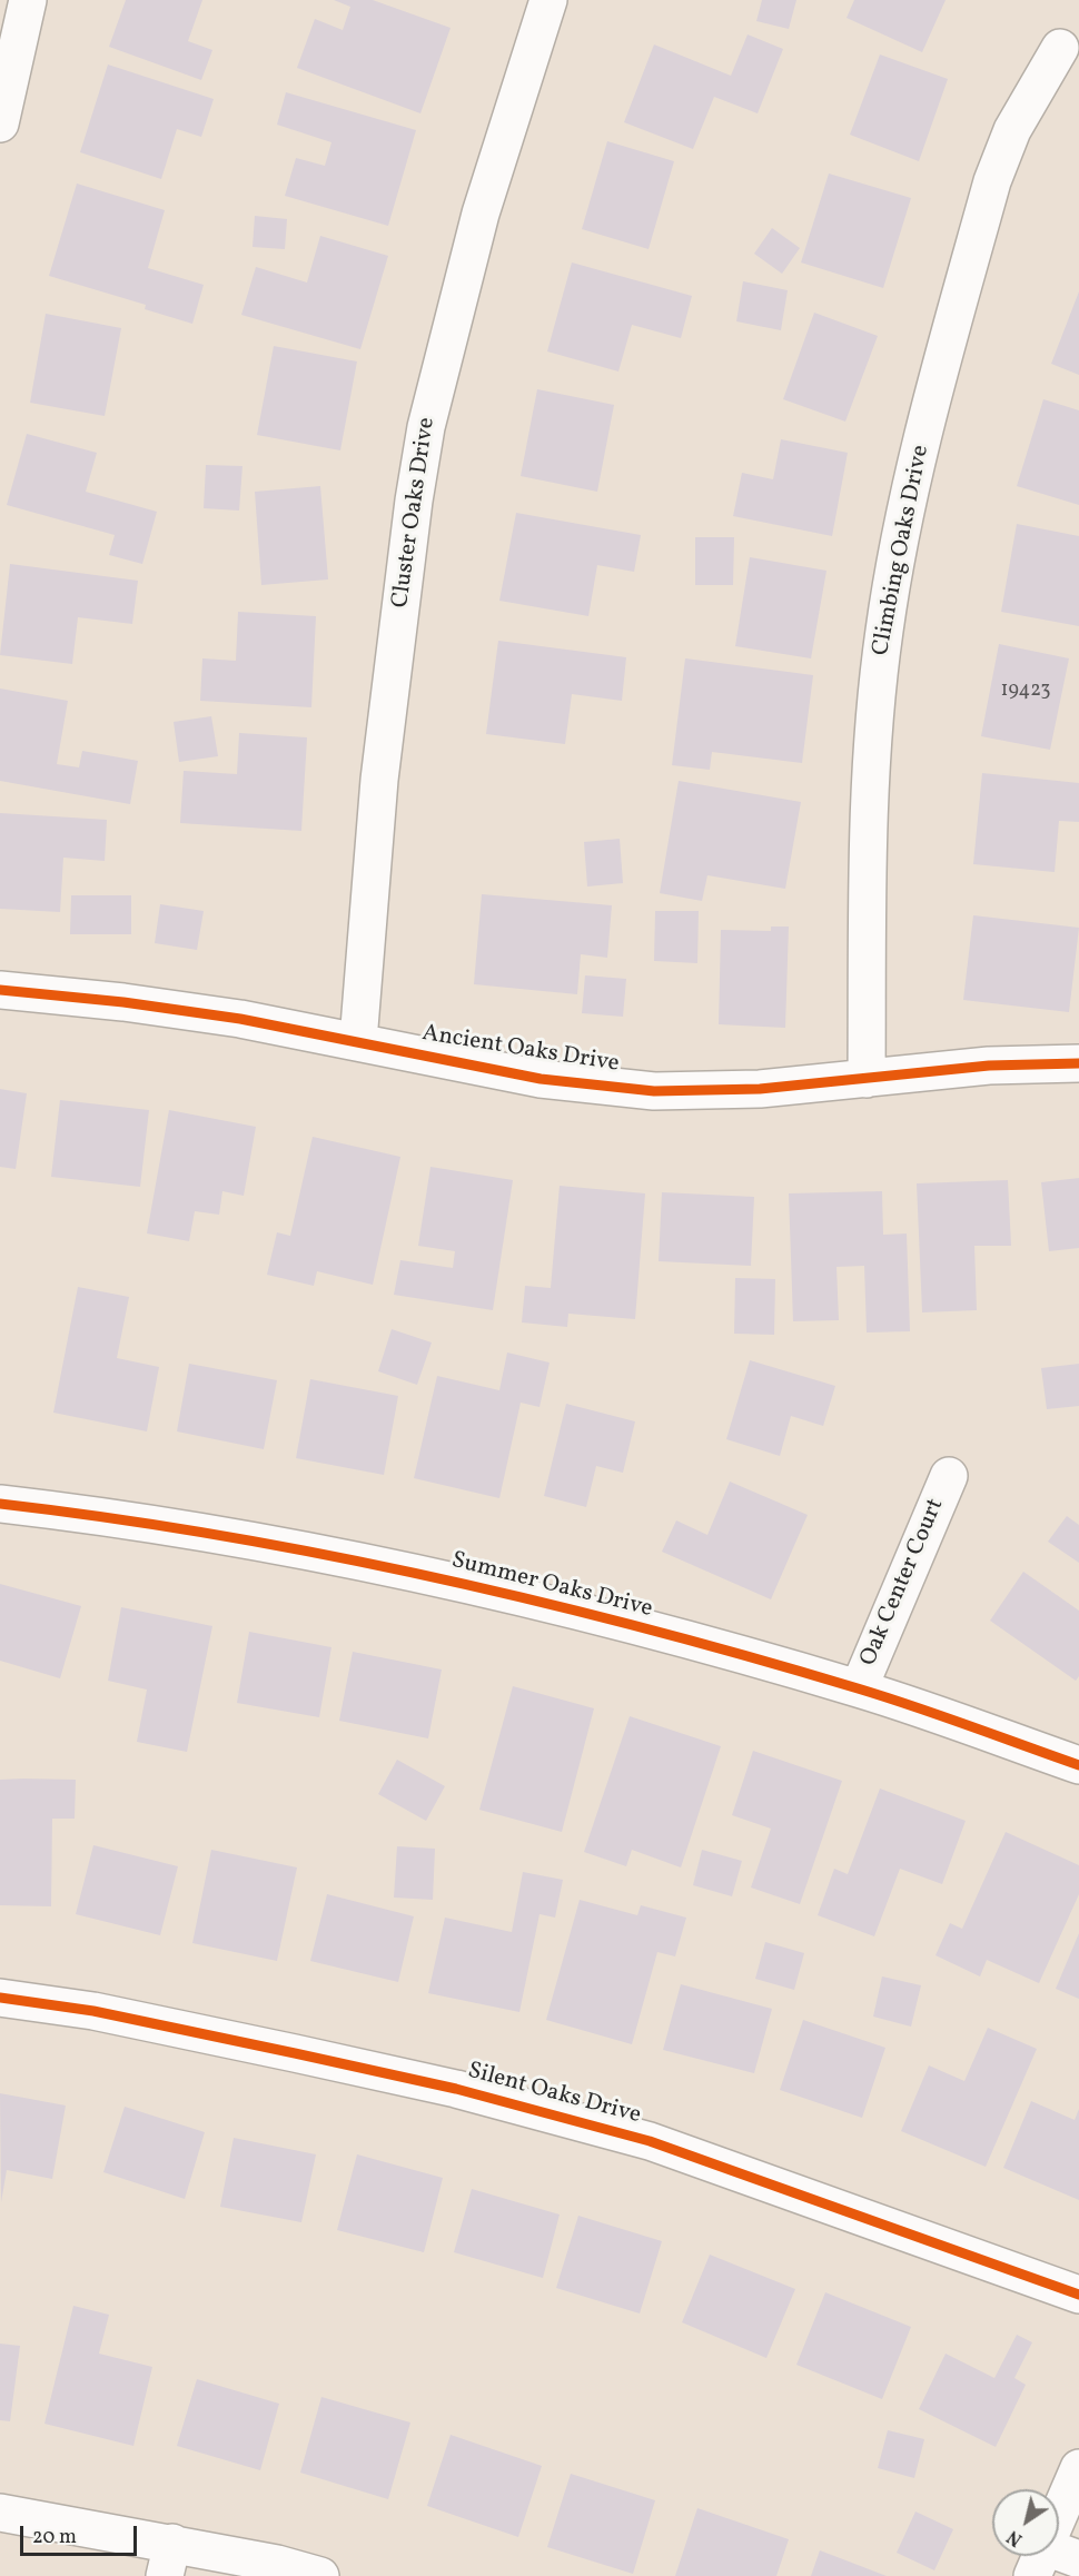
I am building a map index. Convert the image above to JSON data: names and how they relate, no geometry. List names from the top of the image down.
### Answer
{
  "streets": {
    "street": [
      "Cluster Oaks Drive",
      "Climbing Oaks Drive",
      "Ancient Oaks Drive",
      "Oak Center Court",
      "Summer Oaks Drive",
      "Silent Oaks Drive"
    ]
  },
  "crossings": [
    ["Cluster Oaks Drive", "Ancient Oaks Drive"],
    ["Climbing Oaks Drive", "Ancient Oaks Drive"],
    ["Oak Center Court", "Summer Oaks Drive"]
  ],
  "house_numbers": ["19423"],
  "scale_bar": "20 m",
  "north": "bottom left"
}
